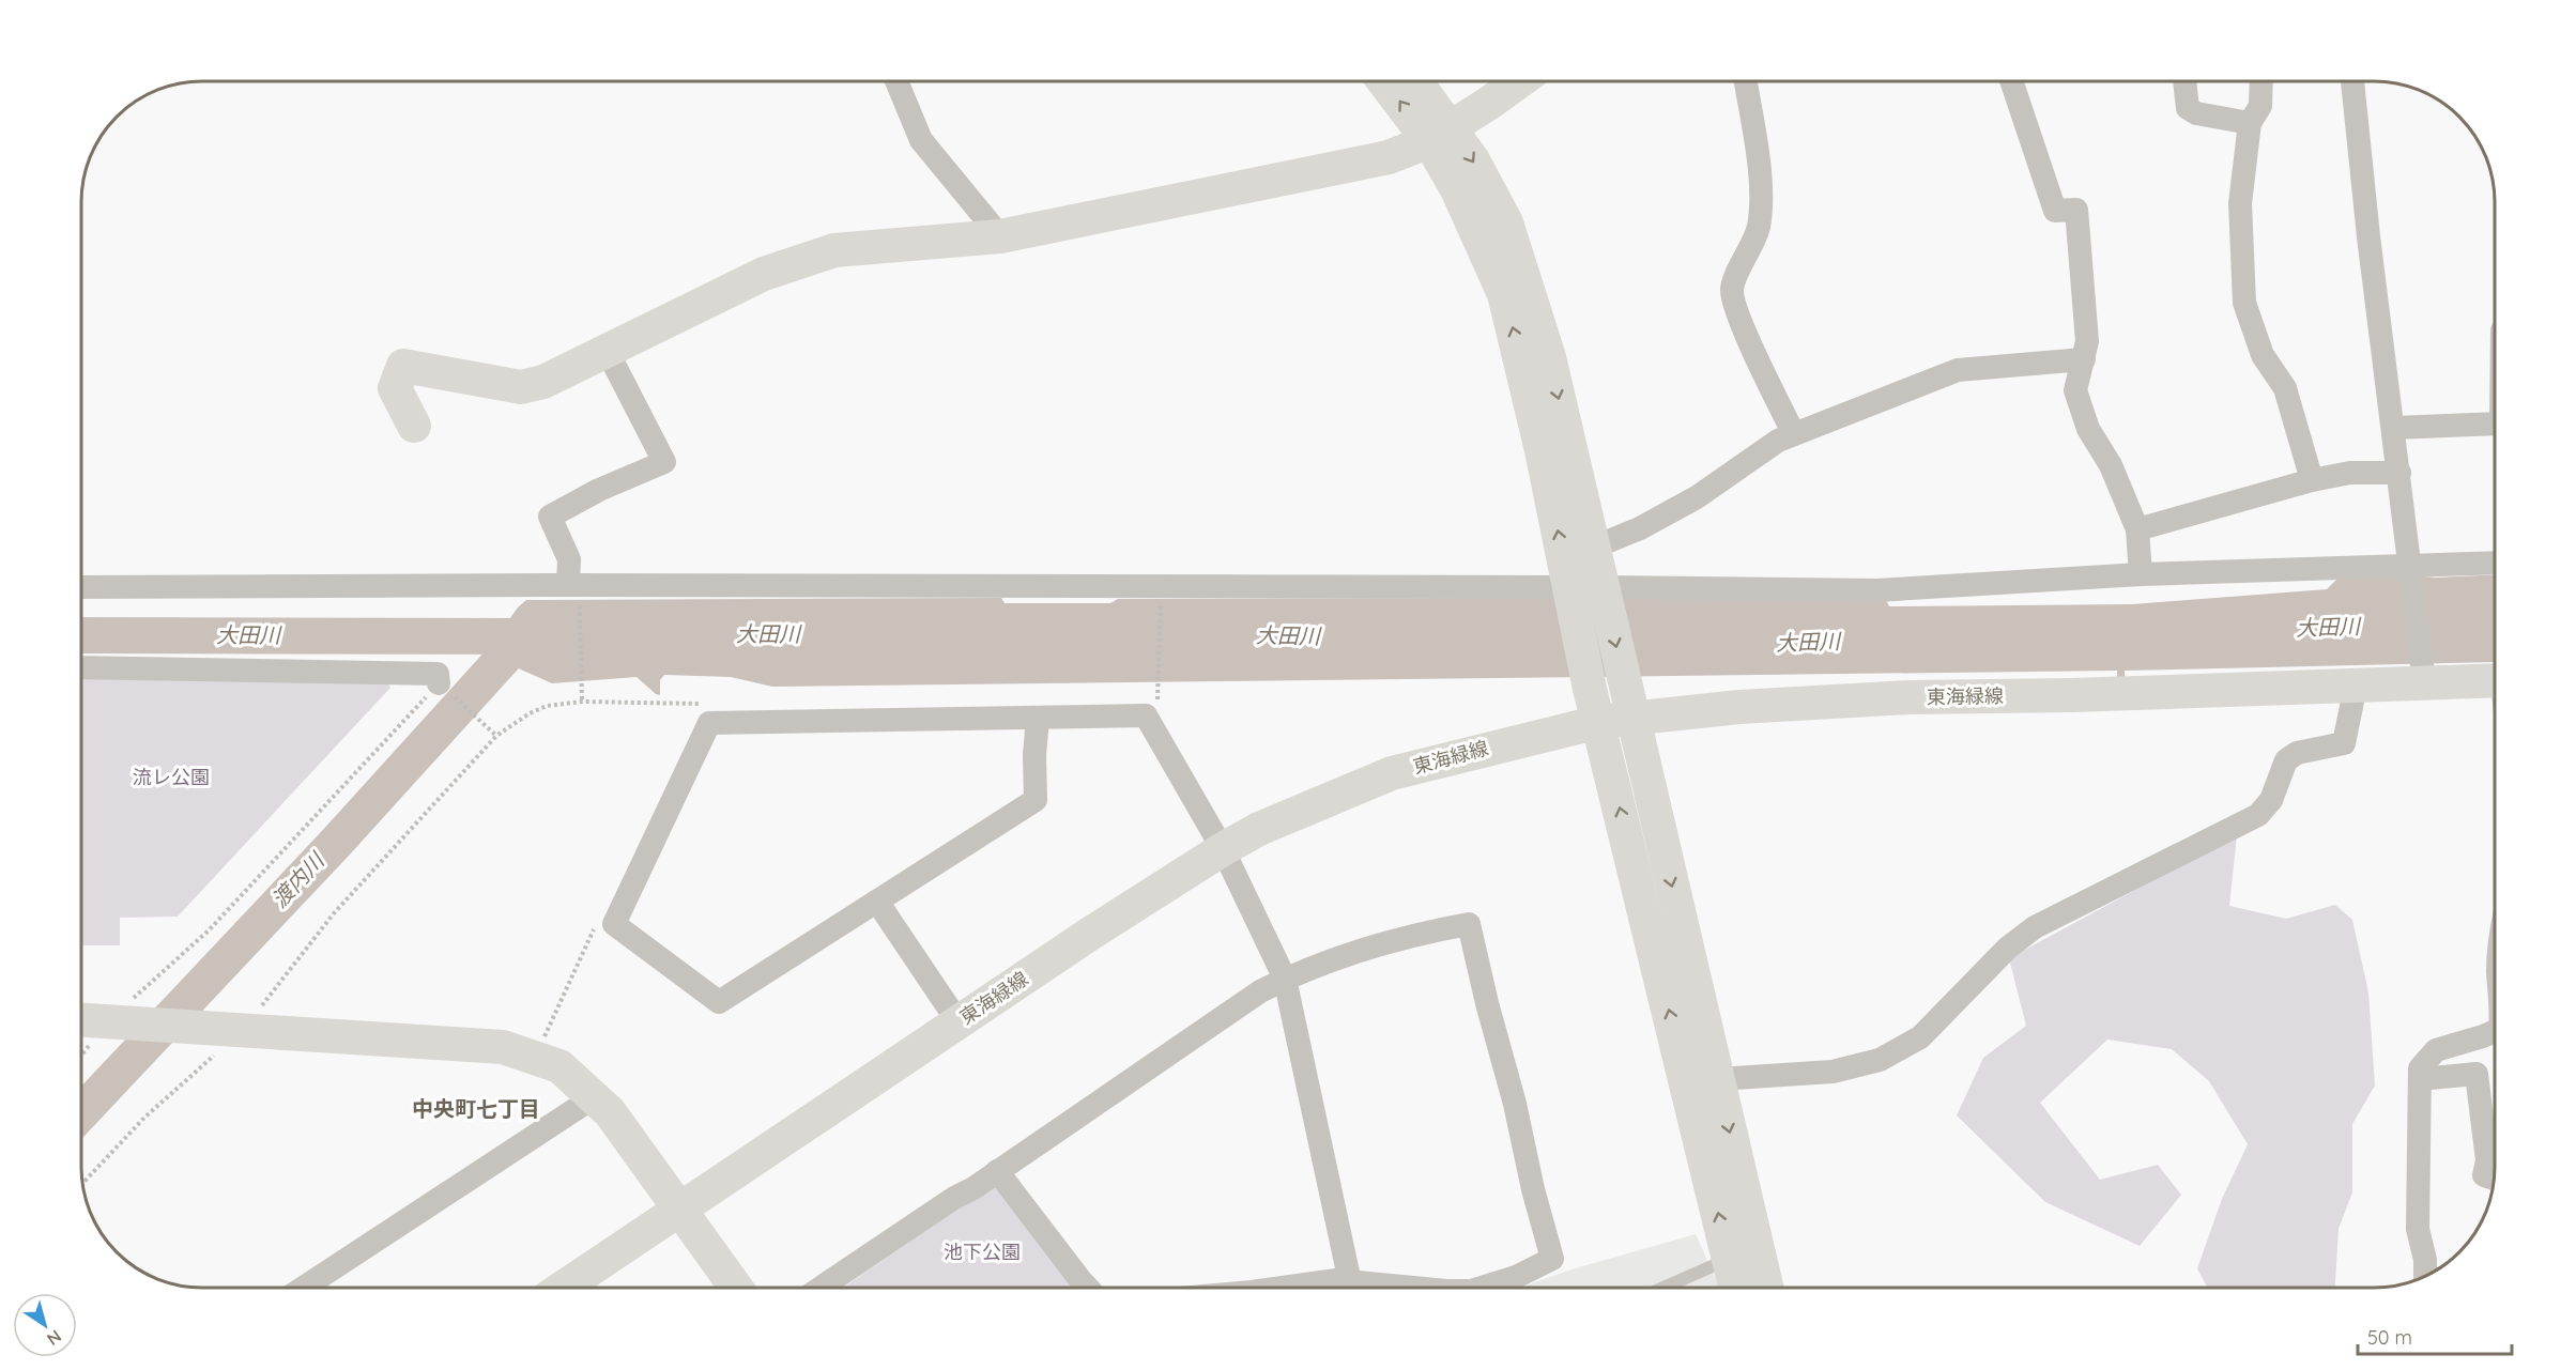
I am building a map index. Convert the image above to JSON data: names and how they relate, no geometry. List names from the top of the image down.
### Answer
{
  "streets": {
    "street": ["東海緑線"]
  },
  "districts": ["中央町七丁目"],
  "water": ["大田川", "渡内川"],
  "parks": ["流レ公園", "池下公園"],
  "scale_bar": "50 m",
  "north": "bottom right"
}
